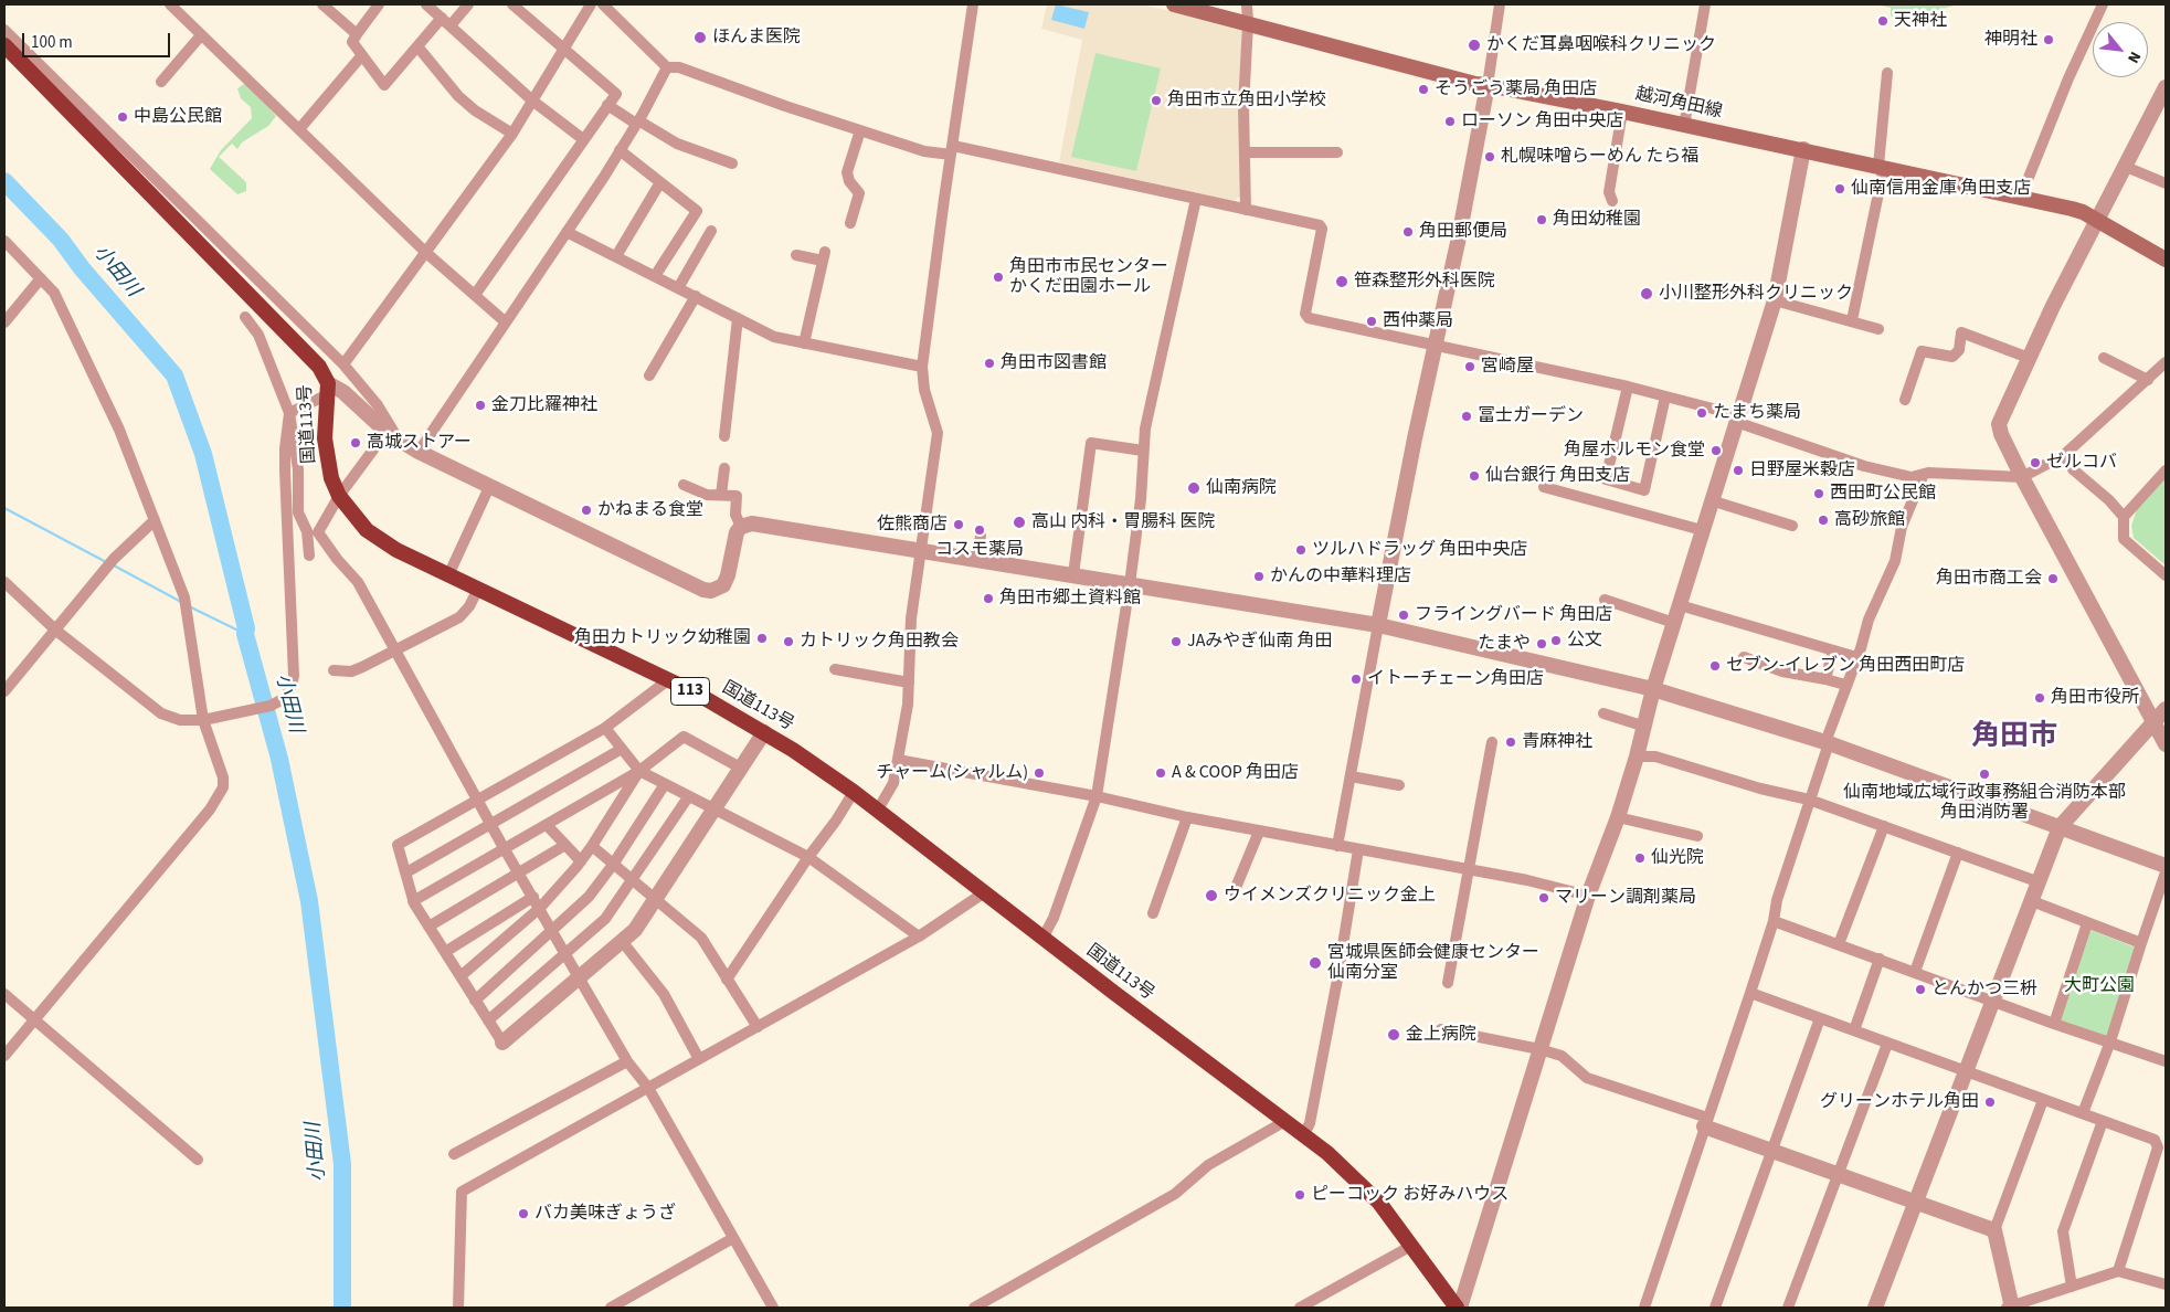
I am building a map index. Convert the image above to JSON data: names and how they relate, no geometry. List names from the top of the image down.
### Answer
{
  "streets": {
    "highway": ["国道113号", "113"],
    "main road": ["越河角田線"]
  },
  "districts": ["角田市"],
  "water": ["小田川"],
  "parks": ["大町公園"],
  "places": [
    "天神社",
    "ほんま医院",
    "神明社",
    "かくだ耳鼻咽喉科クリニック",
    "そうごう薬局 角田店",
    "角田市立角田小学校",
    "中島公民館",
    "ローソン 角田中央店",
    "札幌味噌らーめん たら福",
    "仙南信用金庫 角田支店",
    "角田幼稚園",
    "角田郵便局",
    "角田市市民センター かくだ田園ホール",
    "笹森整形外科医院",
    "小川整形外科クリニック",
    "西仲薬局",
    "角田市図書館",
    "宮崎屋",
    "金刀比羅神社",
    "たまち薬局",
    "冨士ガーデン",
    "高城ストアー",
    "角屋ホルモン食堂",
    "ゼルコバ",
    "日野屋米穀店",
    "仙台銀行 角田支店",
    "仙南病院",
    "西田町公民館",
    "かねまる食堂",
    "高砂旅館",
    "高山 内科・胃腸科 医院",
    "佐熊商店",
    "コスモ薬局",
    "ツルハドラッグ 角田中央店",
    "かんの中華料理店",
    "角田市商工会",
    "角田市郷土資料館",
    "フライングバード 角田店",
    "角田カトリック幼稚園",
    "公文",
    "カトリック角田教会",
    "JAみやぎ仙南 角田",
    "たまや",
    "セブン-イレブン 角田西田町店",
    "イトーチェーン角田店",
    "角田市役所",
    "青麻神社",
    "チャーム(シャルム)",
    "A & COOP 角田店",
    "仙南地域広域行政事務組合消防本部 角田消防署",
    "仙光院",
    "ウイメンズクリニック金上",
    "マリーン調剤薬局",
    "宮城県医師会健康センター 仙南分室",
    "とんかつ三枡",
    "金上病院",
    "グリーンホテル角田",
    "ピーコック お好みハウス",
    "バカ美味ぎょうざ"
  ],
  "scale_bar": "100 m",
  "north": "bottom right"
}
